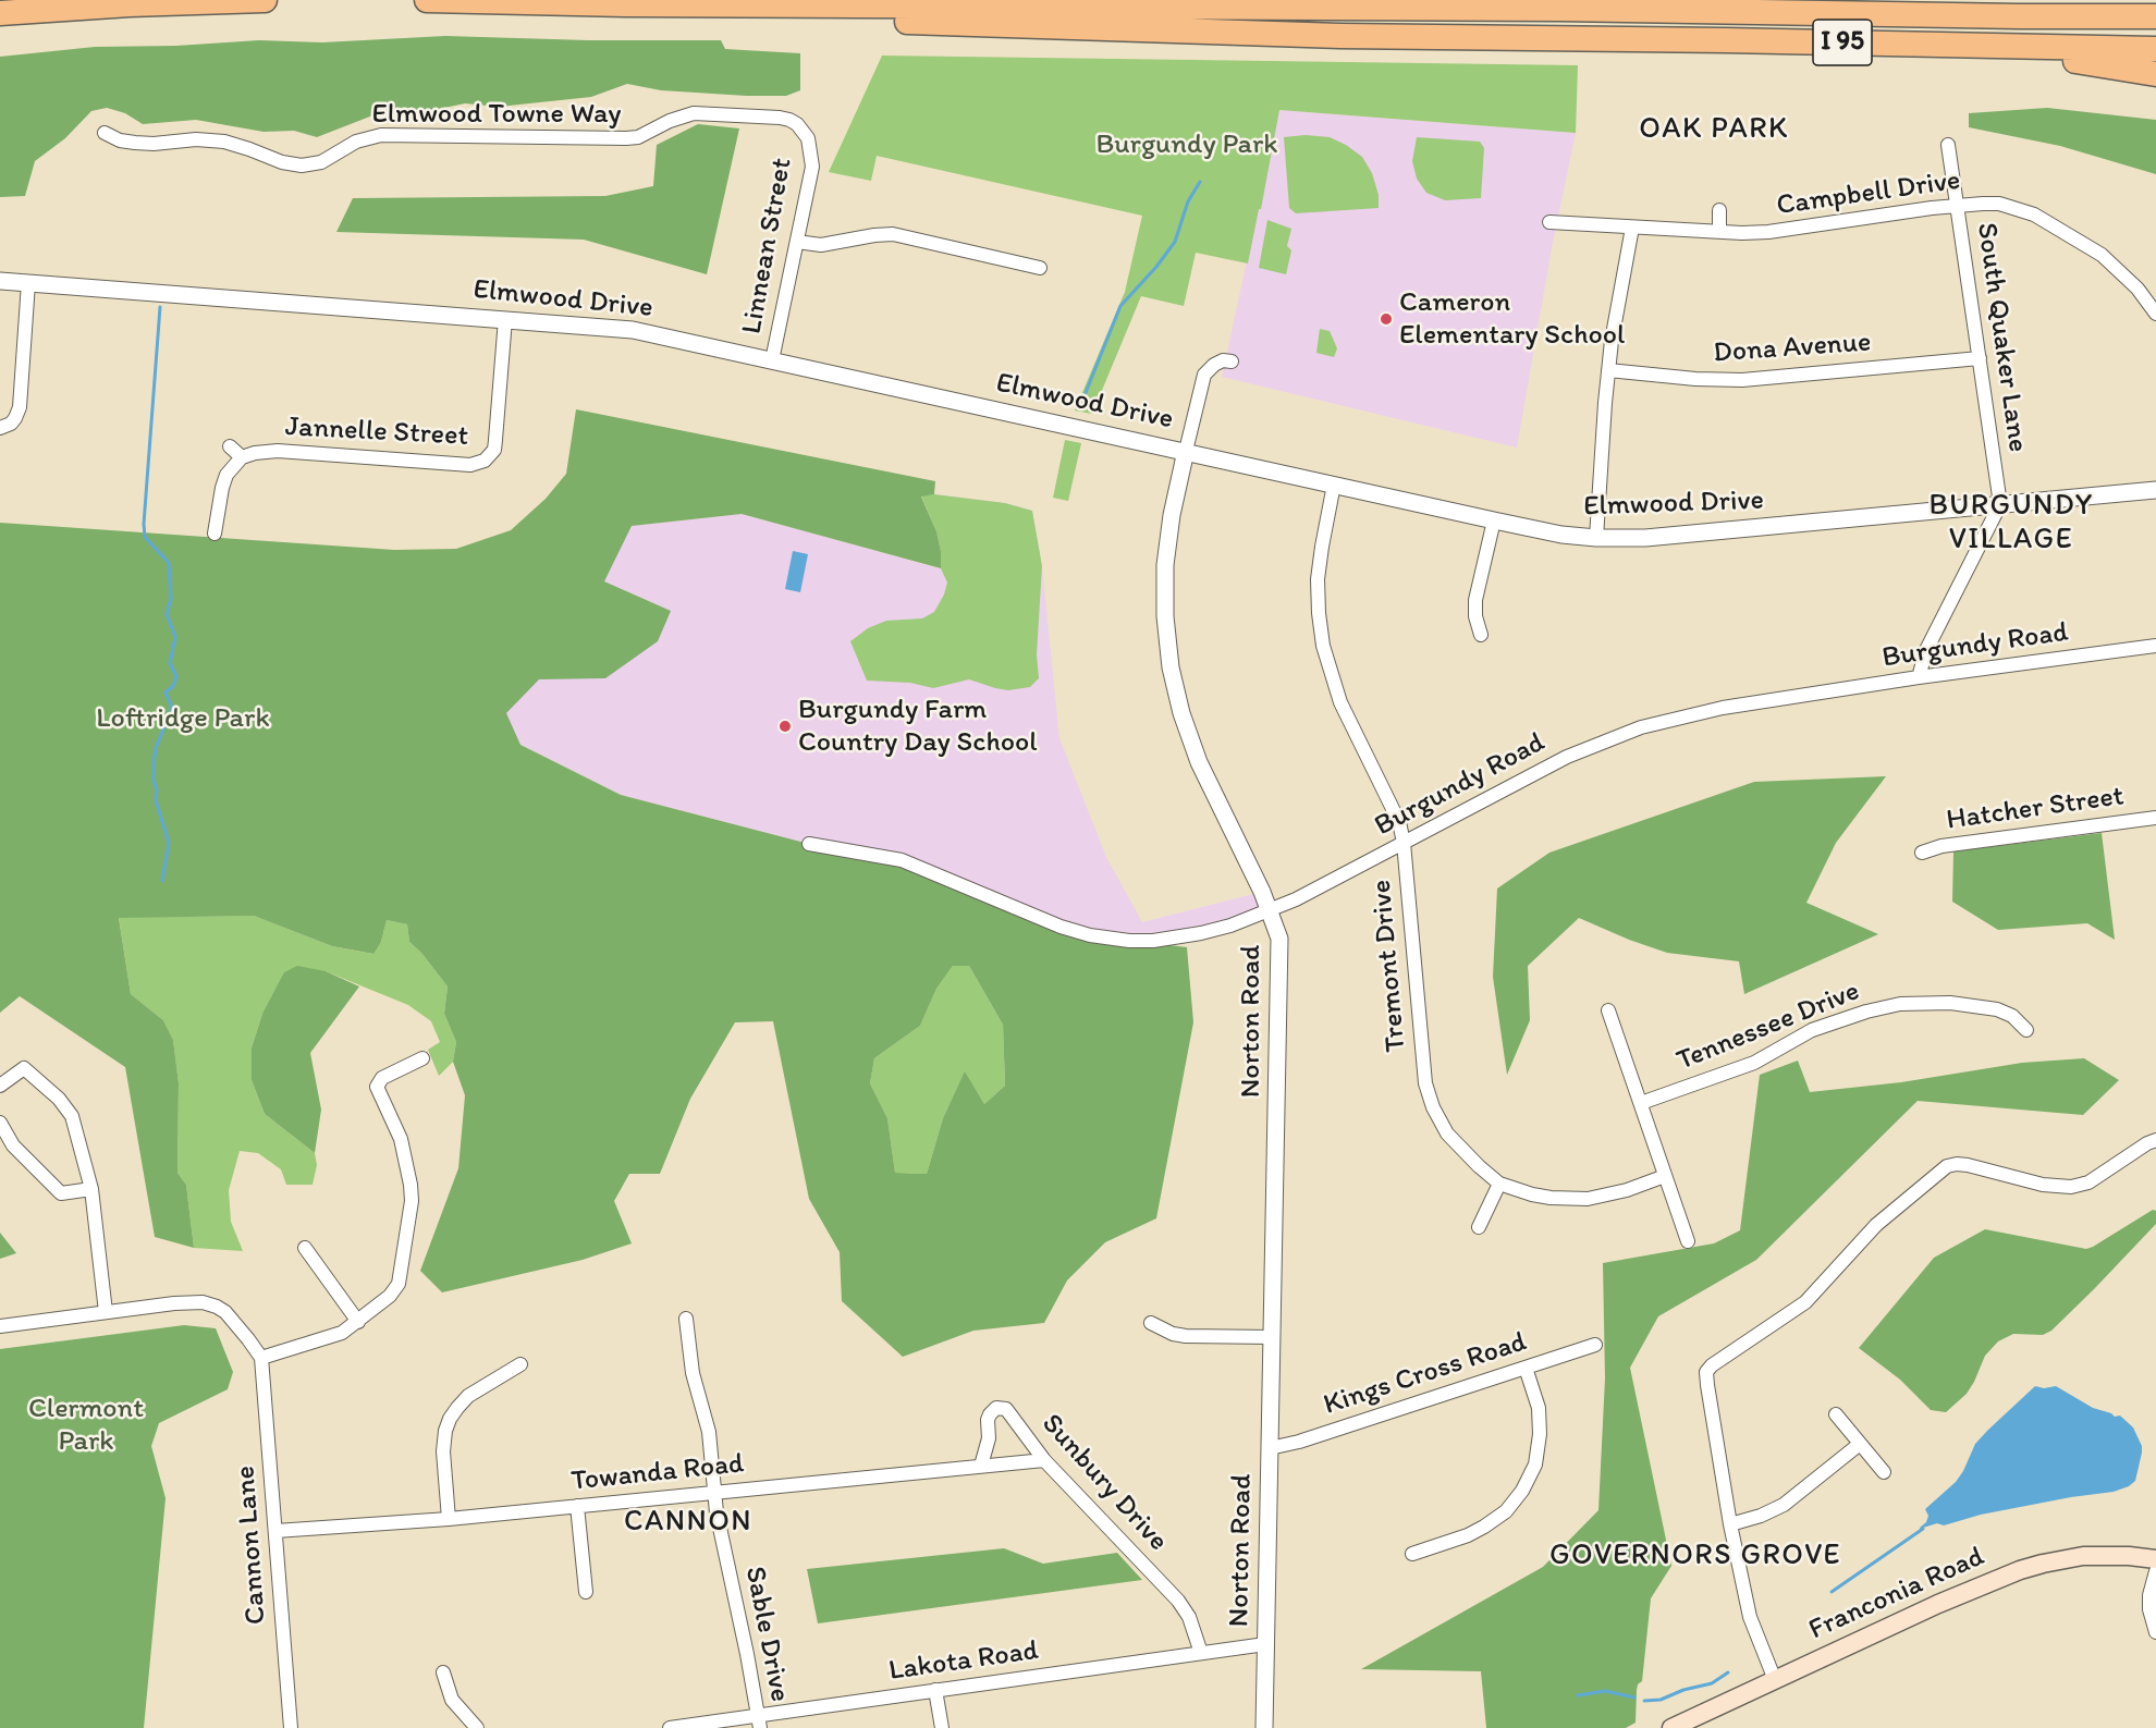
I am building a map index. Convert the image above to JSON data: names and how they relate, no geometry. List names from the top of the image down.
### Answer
{
  "streets": {
    "highway": ["I 95"],
    "main road": ["Franconia Road"],
    "street": [
      "Elmwood Towne Way",
      "Campbell Drive",
      "Linnean Street",
      "Elmwood Drive",
      "South Quaker Lane",
      "Dona Avenue",
      "Jannelle Street",
      "Burgundy Road",
      "Hatcher Street",
      "Tremont Drive",
      "Norton Road",
      "Tennessee Drive",
      "Kings Cross Road",
      "Towanda Road",
      "Sunbury Drive",
      "Cannon Lane",
      "Sable Drive",
      "Lakota Road"
    ]
  },
  "crossings": [
    ["Elmwood Towne Way", "Linnean Street"],
    ["Campbell Drive", "South Quaker Lane"],
    ["Linnean Street", "Elmwood Drive"],
    ["Elmwood Drive", "South Quaker Lane"],
    ["Elmwood Drive", "Jannelle Street"],
    ["Elmwood Drive", "Tremont Drive"],
    ["Elmwood Drive", "Norton Road"],
    ["South Quaker Lane", "Dona Avenue"],
    ["Burgundy Road", "Tremont Drive"],
    ["Burgundy Road", "Norton Road"],
    ["Norton Road", "Kings Cross Road"],
    ["Norton Road", "Lakota Road"],
    ["Towanda Road", "Sunbury Drive"],
    ["Towanda Road", "Cannon Lane"],
    ["Towanda Road", "Sable Drive"],
    ["Sunbury Drive", "Lakota Road"],
    ["Sable Drive", "Lakota Road"]
  ],
  "districts": [
    "OAK PARK",
    "BURGUNDY VILLAGE",
    "CANNON",
    "GOVERNORS GROVE"
  ],
  "parks": ["Burgundy Park", "Loftridge Park", "Clermont Park"],
  "places": ["Cameron Elementary School", "Burgundy Farm Country Day School"]
}
